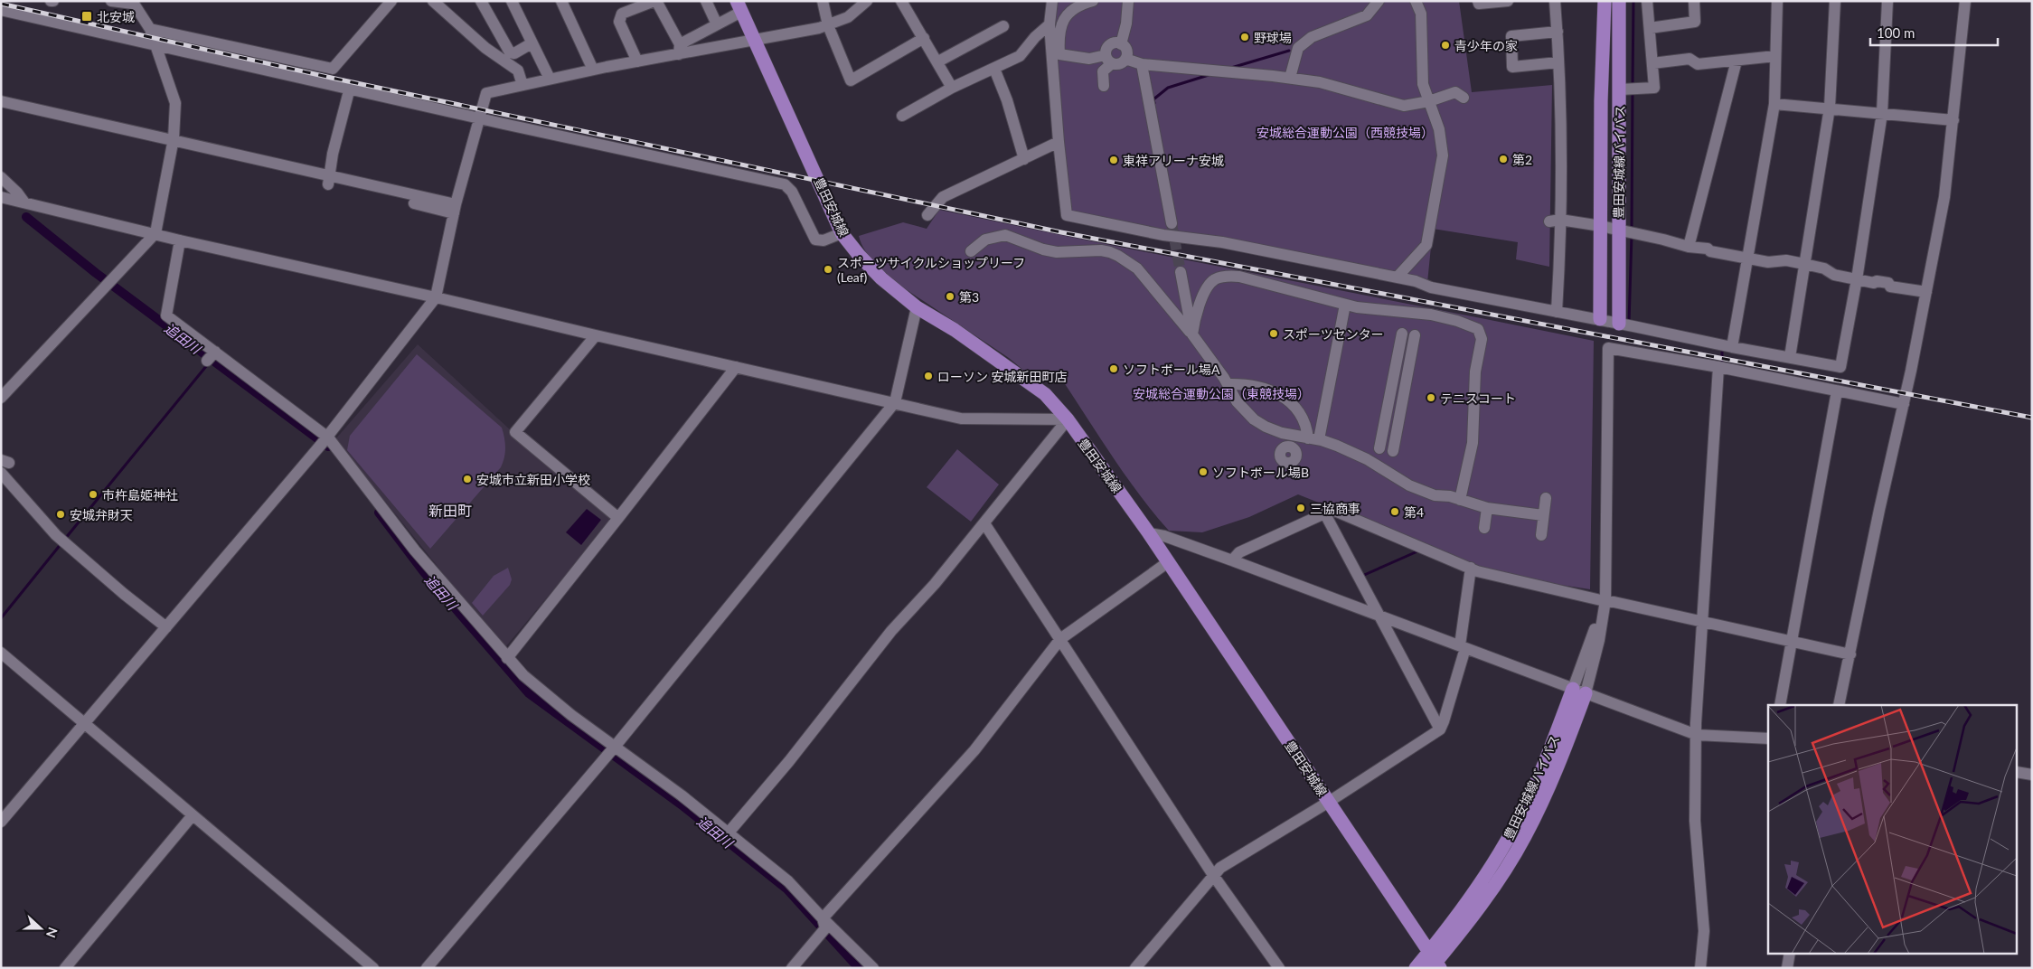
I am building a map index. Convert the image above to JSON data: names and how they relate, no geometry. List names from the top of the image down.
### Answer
{
  "streets": {
    "main road": ["豊田安城線バイパス", "豊田安城線"]
  },
  "crossings": [
    ["豊田安城線バイパス", "豊田安城線"]
  ],
  "districts": ["新田町"],
  "water": ["追田川"],
  "parks": ["安城総合運動公園（西競技場）", "安城総合運動公園（東競技場）"],
  "places": {
    "transit": ["北安城"],
    "other": [
      "野球場",
      "青少年の家",
      "第2",
      "東祥アリーナ安城",
      "スポーツサイクルショップリーフ (Leaf)",
      "第3",
      "スポーツセンター",
      "ソフトボール場A",
      "ローソン 安城新田町店",
      "テニスコート",
      "ソフトボール場B",
      "安城市立新田小学校",
      "市杵島姫神社",
      "三協商事",
      "第4",
      "安城弁財天"
    ]
  },
  "scale_bar": "100 m",
  "north": "right"
}
